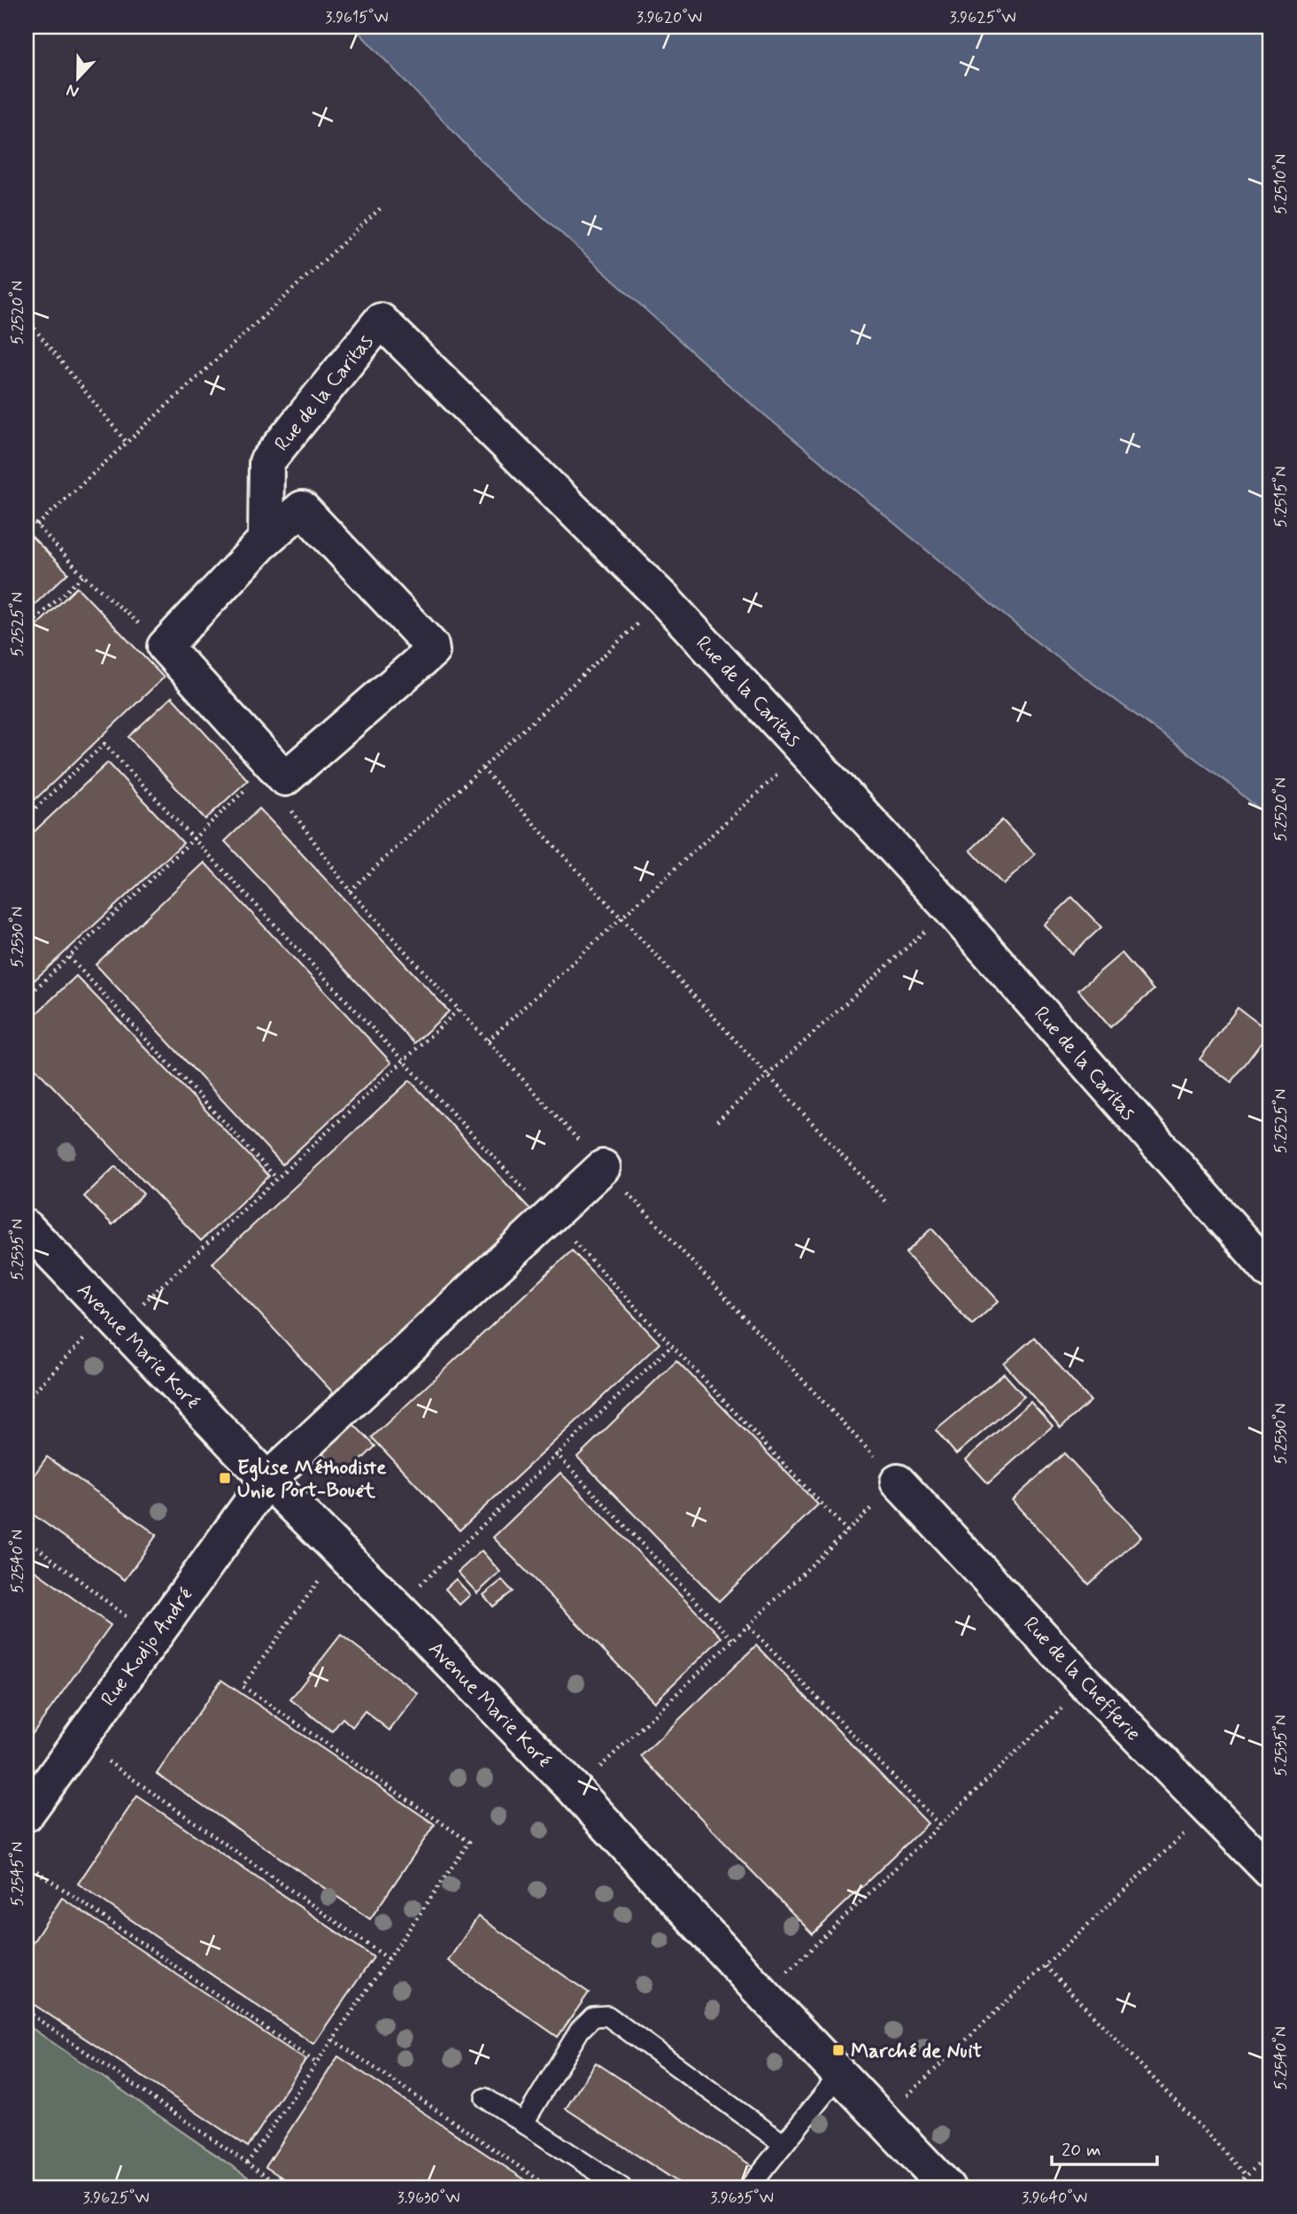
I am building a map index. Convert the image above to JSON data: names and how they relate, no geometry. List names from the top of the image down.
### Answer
{
  "streets": {
    "street": [
      "Rue de la Caritas",
      "Avenue Marie Koré",
      "Rue Kodjo André",
      "Rue de la Chefferie"
    ]
  },
  "crossings": [
    ["Avenue Marie Koré", "Rue Kodjo André"]
  ],
  "places": {
    "transit": ["Eglise Méthodiste Unie Port-Bouët", "Marché de Nuit"]
  },
  "scale_bar": "20 m",
  "north": "bottom",
  "coordinates": [
    "3.9615°W",
    "3.9620°W",
    "3.9625°W",
    "5.2510°N",
    "5.2520°N",
    "5.2515°N",
    "5.2525°N",
    "5.2530°N",
    "5.2535°N",
    "5.2540°N",
    "5.2545°N",
    "3.9630°W",
    "3.9635°W",
    "3.9640°W"
  ]
}
